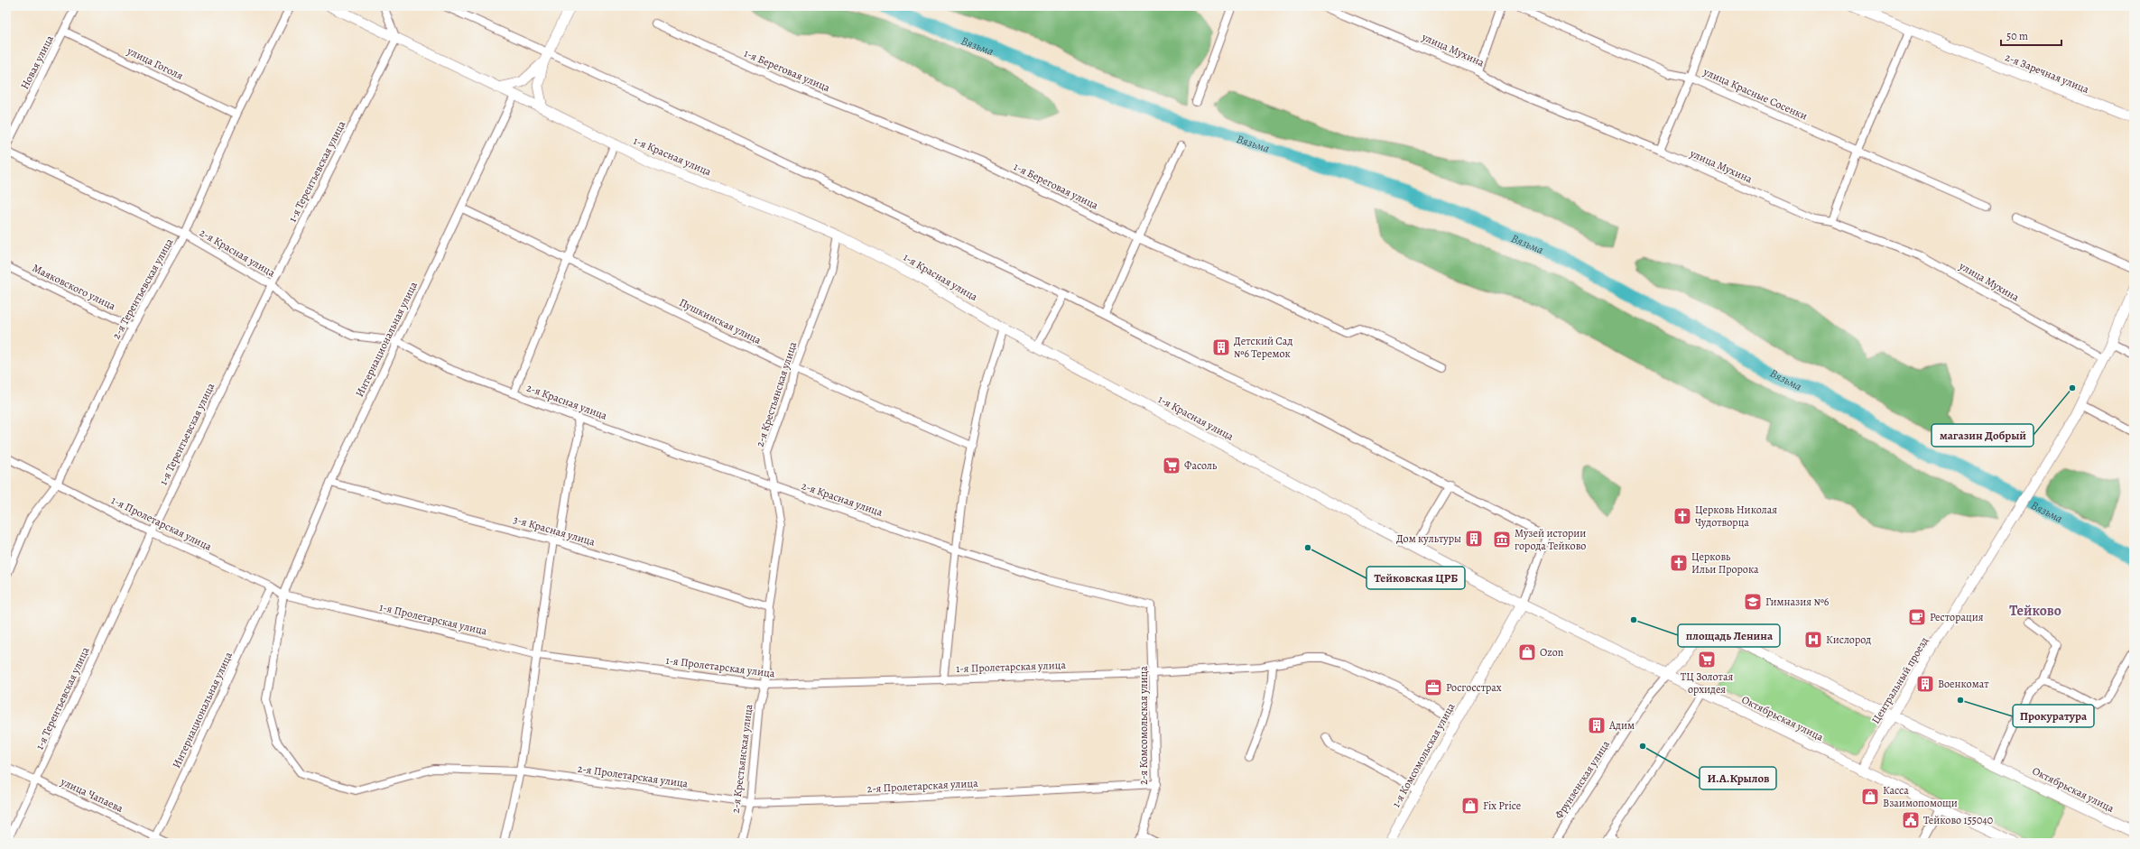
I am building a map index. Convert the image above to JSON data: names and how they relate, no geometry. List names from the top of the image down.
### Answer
{
  "streets": {
    "main road": [
      "2-я Заречная улица",
      "1-я Красная улица",
      "Центральный проезд",
      "Октябрьская улица",
      "1-я Комсомольская улица"
    ],
    "street": [
      "улица Мухина",
      "Новая улица",
      "улица Гоголя",
      "1-я Береговая улица",
      "улица Красные Сосенки",
      "1-я Терентьевская улица",
      "2-я Красная улица",
      "Маяковского улица",
      "2-я Терентьевская улица",
      "Пушкинская улица",
      "Интернациональная улица",
      "2-я Крестьянская улица",
      "1-я Пролетарская улица",
      "3-я Красная улица",
      "2-я Комсомольская улица",
      "2-я Пролетарская улица",
      "Фрунзенская улица",
      "улица Чапаева"
    ]
  },
  "crossings": [
    ["Новая улица", "улица Гоголя"],
    ["улица Гоголя", "2-я Терентьевская улица"],
    ["1-я Красная улица", "1-я Терентьевская улица"],
    ["1-я Красная улица", "Интернациональная улица"],
    ["1-я Красная улица", "2-я Крестьянская улица"],
    ["1-я Красная улица", "Октябрьская улица"],
    ["1-я Красная улица", "1-я Комсомольская улица"],
    ["1-я Терентьевская улица", "2-я Красная улица"],
    ["1-я Терентьевская улица", "1-я Пролетарская улица"],
    ["1-я Терентьевская улица", "улица Чапаева"],
    ["2-я Красная улица", "2-я Терентьевская улица"],
    ["2-я Красная улица", "Интернациональная улица"],
    ["2-я Красная улица", "2-я Крестьянская улица"],
    ["2-я Красная улица", "2-я Комсомольская улица"],
    ["Маяковского улица", "2-я Терентьевская улица"],
    ["2-я Терентьевская улица", "1-я Пролетарская улица"],
    ["Пушкинская улица", "Интернациональная улица"],
    ["Пушкинская улица", "2-я Крестьянская улица"],
    ["Интернациональная улица", "1-я Пролетарская улица"],
    ["Интернациональная улица", "3-я Красная улица"],
    ["Интернациональная улица", "2-я Пролетарская улица"],
    ["Интернациональная улица", "улица Чапаева"],
    ["2-я Крестьянская улица", "1-я Пролетарская улица"],
    ["2-я Крестьянская улица", "3-я Красная улица"],
    ["2-я Крестьянская улица", "2-я Пролетарская улица"],
    ["1-я Пролетарская улица", "2-я Комсомольская улица"],
    ["1-я Пролетарская улица", "1-я Комсомольская улица"],
    ["1-я Пролетарская улица", "2-я Пролетарская улица"],
    ["Центральный проезд", "Октябрьская улица"],
    ["Октябрьская улица", "1-я Комсомольская улица"],
    ["Октябрьская улица", "Фрунзенская улица"],
    ["2-я Комсомольская улица", "2-я Пролетарская улица"]
  ],
  "districts": ["Тейково"],
  "water": ["Вязьма"],
  "places": {
    "building": [
      "Детский Сад №6 Теремок",
      "Дом культуры",
      "Военкомат",
      "Адим"
    ],
    "other": [
      "магазин Добрый",
      "Тейковская ЦРБ",
      "площадь Ленина",
      "Прокуратура",
      "И.А.Крылов"
    ],
    "supermarket": ["Фасоль", "ТЦ Золотая орхидея"],
    "church": ["Церковь Николая Чудотворца", "Церковь Ильи Пророка"],
    "museum": ["Музей истории города Тейково"],
    "school or university": ["Гимназия №6"],
    "cafe": ["Ресторация"],
    "hospital": ["Кислород"],
    "shop": ["Ozon", "Касса Взаимопомощи", "Fix Price"],
    "office": ["Росгосстрах"],
    "public building": ["Тейково 155040"]
  },
  "scale_bar": "50 m"
}
